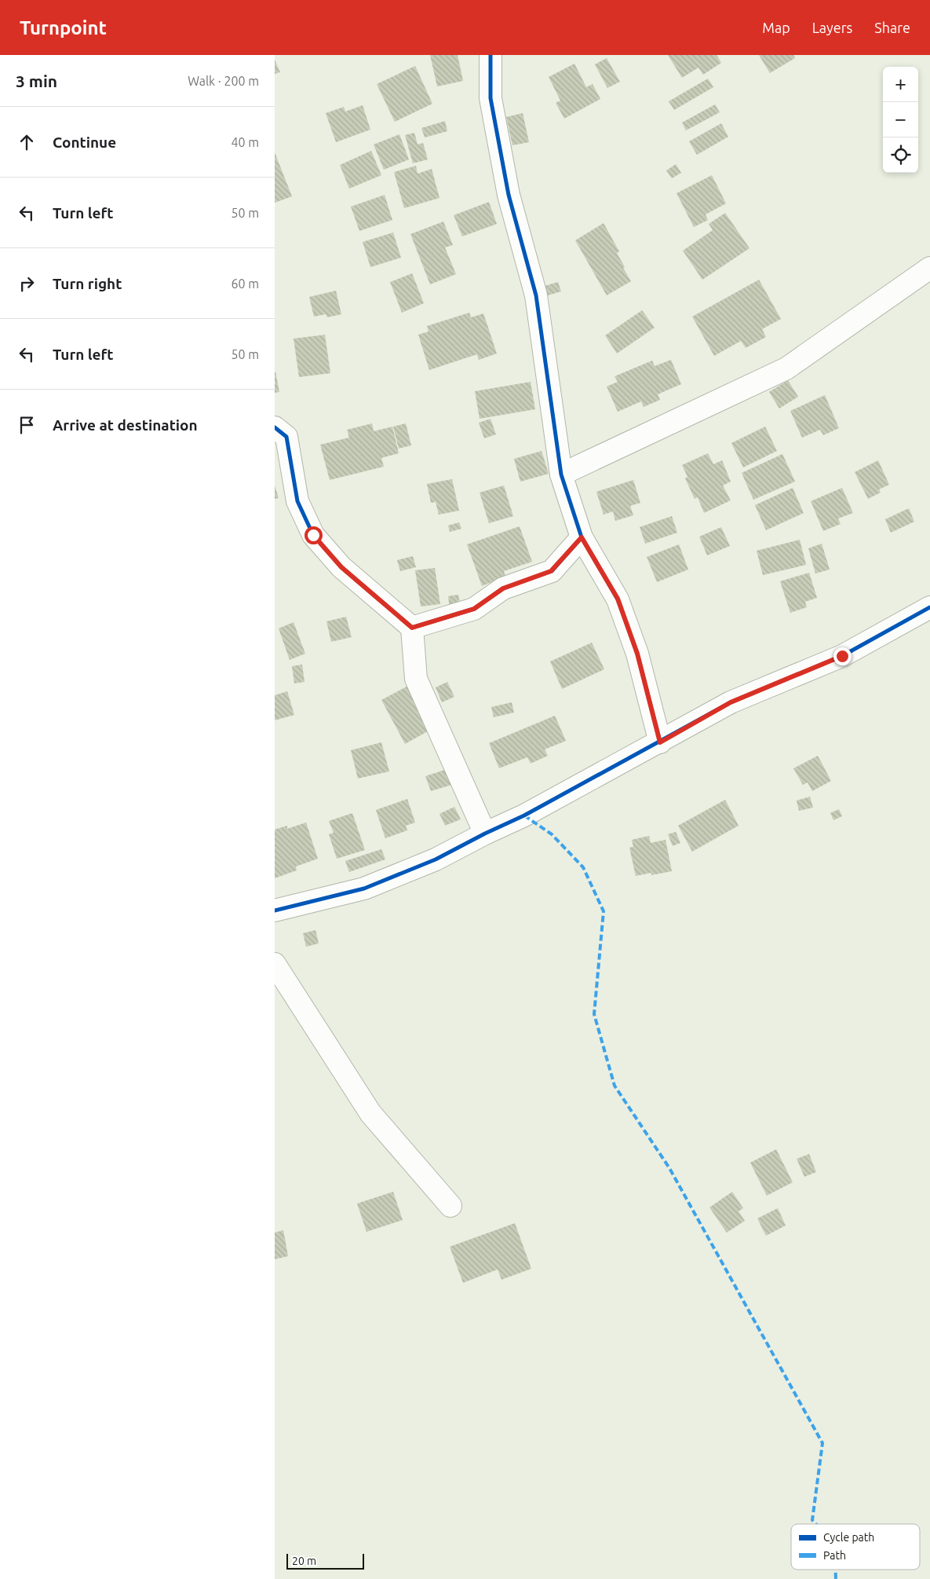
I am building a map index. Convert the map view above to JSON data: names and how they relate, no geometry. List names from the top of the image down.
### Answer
{
  "legend": ["Cycle path", "Path"],
  "scale_bar": "20 m",
  "page": {
    "header": "Turnpoint",
    "nav": ["Map", "Layers", "Share"],
    "heading": ["3 min", "Walk · 200 m"],
    "map_buttons": ["+", "−"],
    "list": [
      ["Continue", "40 m"],
      ["Turn left", "50 m"],
      ["Turn right", "60 m"],
      ["Turn left", "50 m"],
      "Arrive at destination"
    ],
    "scale": "20 m"
  }
}
